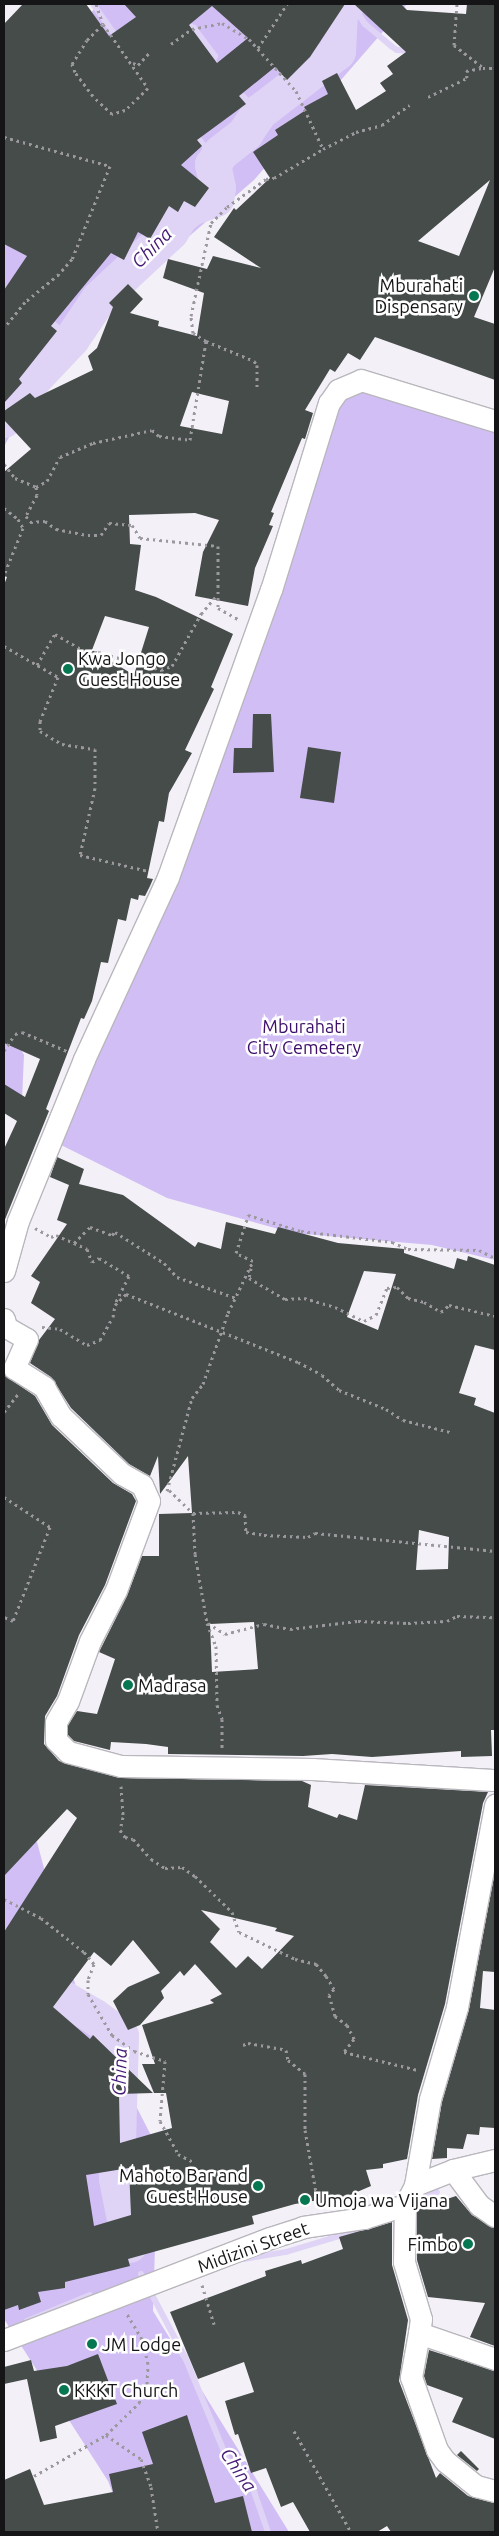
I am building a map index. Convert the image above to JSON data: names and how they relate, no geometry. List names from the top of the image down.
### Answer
{
  "streets": {
    "street": ["Midizini Street"]
  },
  "water": ["China"],
  "parks": ["Mburahati City Cemetery"],
  "places": [
    "Mburahati Dispensary",
    "Kwa Jongo Guest House",
    "Madrasa",
    "Mahoto Bar and Guest House",
    "Umoja wa Vijana",
    "Fimbo",
    "JM Lodge",
    "KKKT Church"
  ]
}
